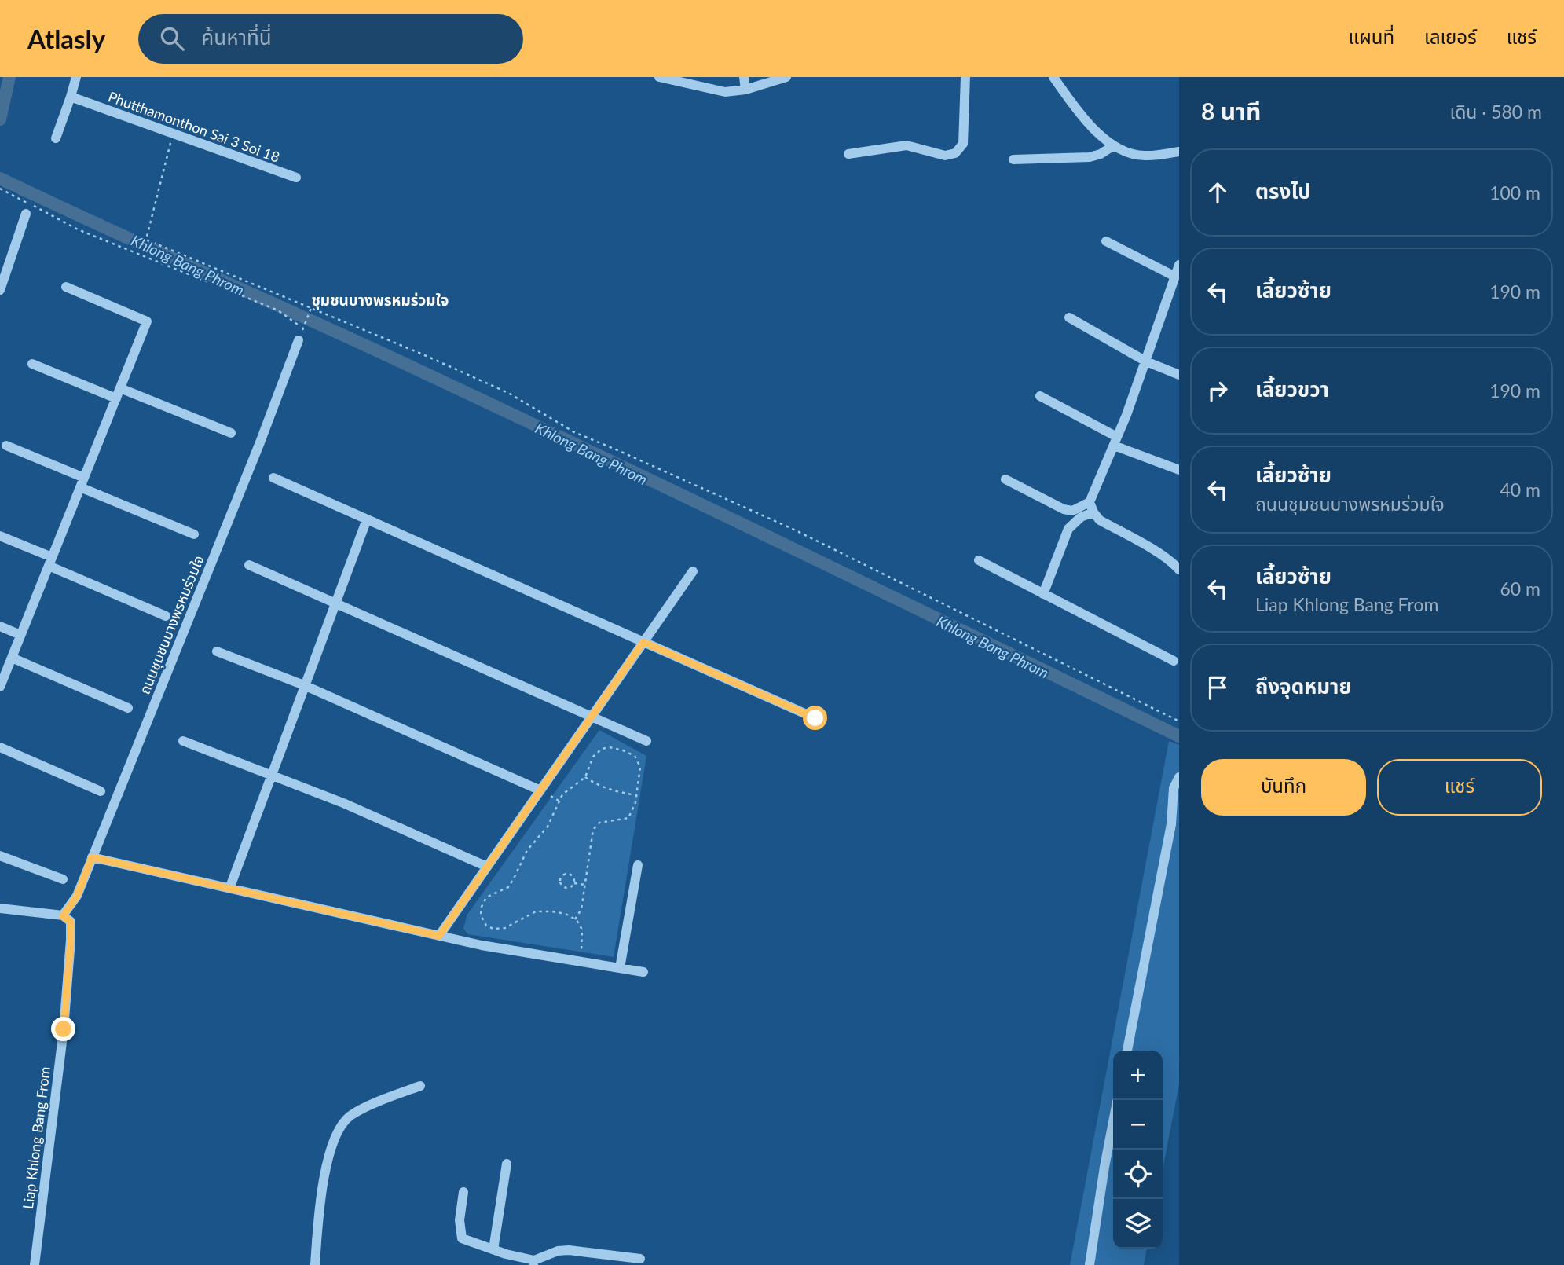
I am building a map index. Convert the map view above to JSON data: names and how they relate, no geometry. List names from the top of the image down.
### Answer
{
  "streets": {
    "street": ["Phutthamonthon Sai 3 Soi 18", "ถนนชุมชนบางพรหมร่วมใจ", "Liap Khlong Bang From"]
  },
  "crossings": [
    ["ถนนชุมชนบางพรหมร่วมใจ", "Liap Khlong Bang From"]
  ],
  "districts": ["ชุมชนบางพรหมร่วมใจ"],
  "water": ["Khlong Bang Phrom"],
  "page": {
    "header": "Atlasly",
    "search": "ค้นหาที่นี่",
    "nav": ["แผนที่", "เลเยอร์", "แชร์"],
    "heading": ["8 นาที", "เดิน · 580 m"],
    "list": [
      ["ตรงไป", "100 m"],
      ["เลี้ยวซ้าย", "190 m"],
      ["เลี้ยวขวา", "190 m"],
      ["เลี้ยวซ้าย", "ถนนชุมชนบางพรหมร่วมใจ", "40 m"],
      ["เลี้ยวซ้าย", "Liap Khlong Bang From", "60 m"],
      "ถึงจุดหมาย"
    ],
    "buttons": ["บันทึก", "แชร์"],
    "map_buttons": ["+", "−"]
  }
}
